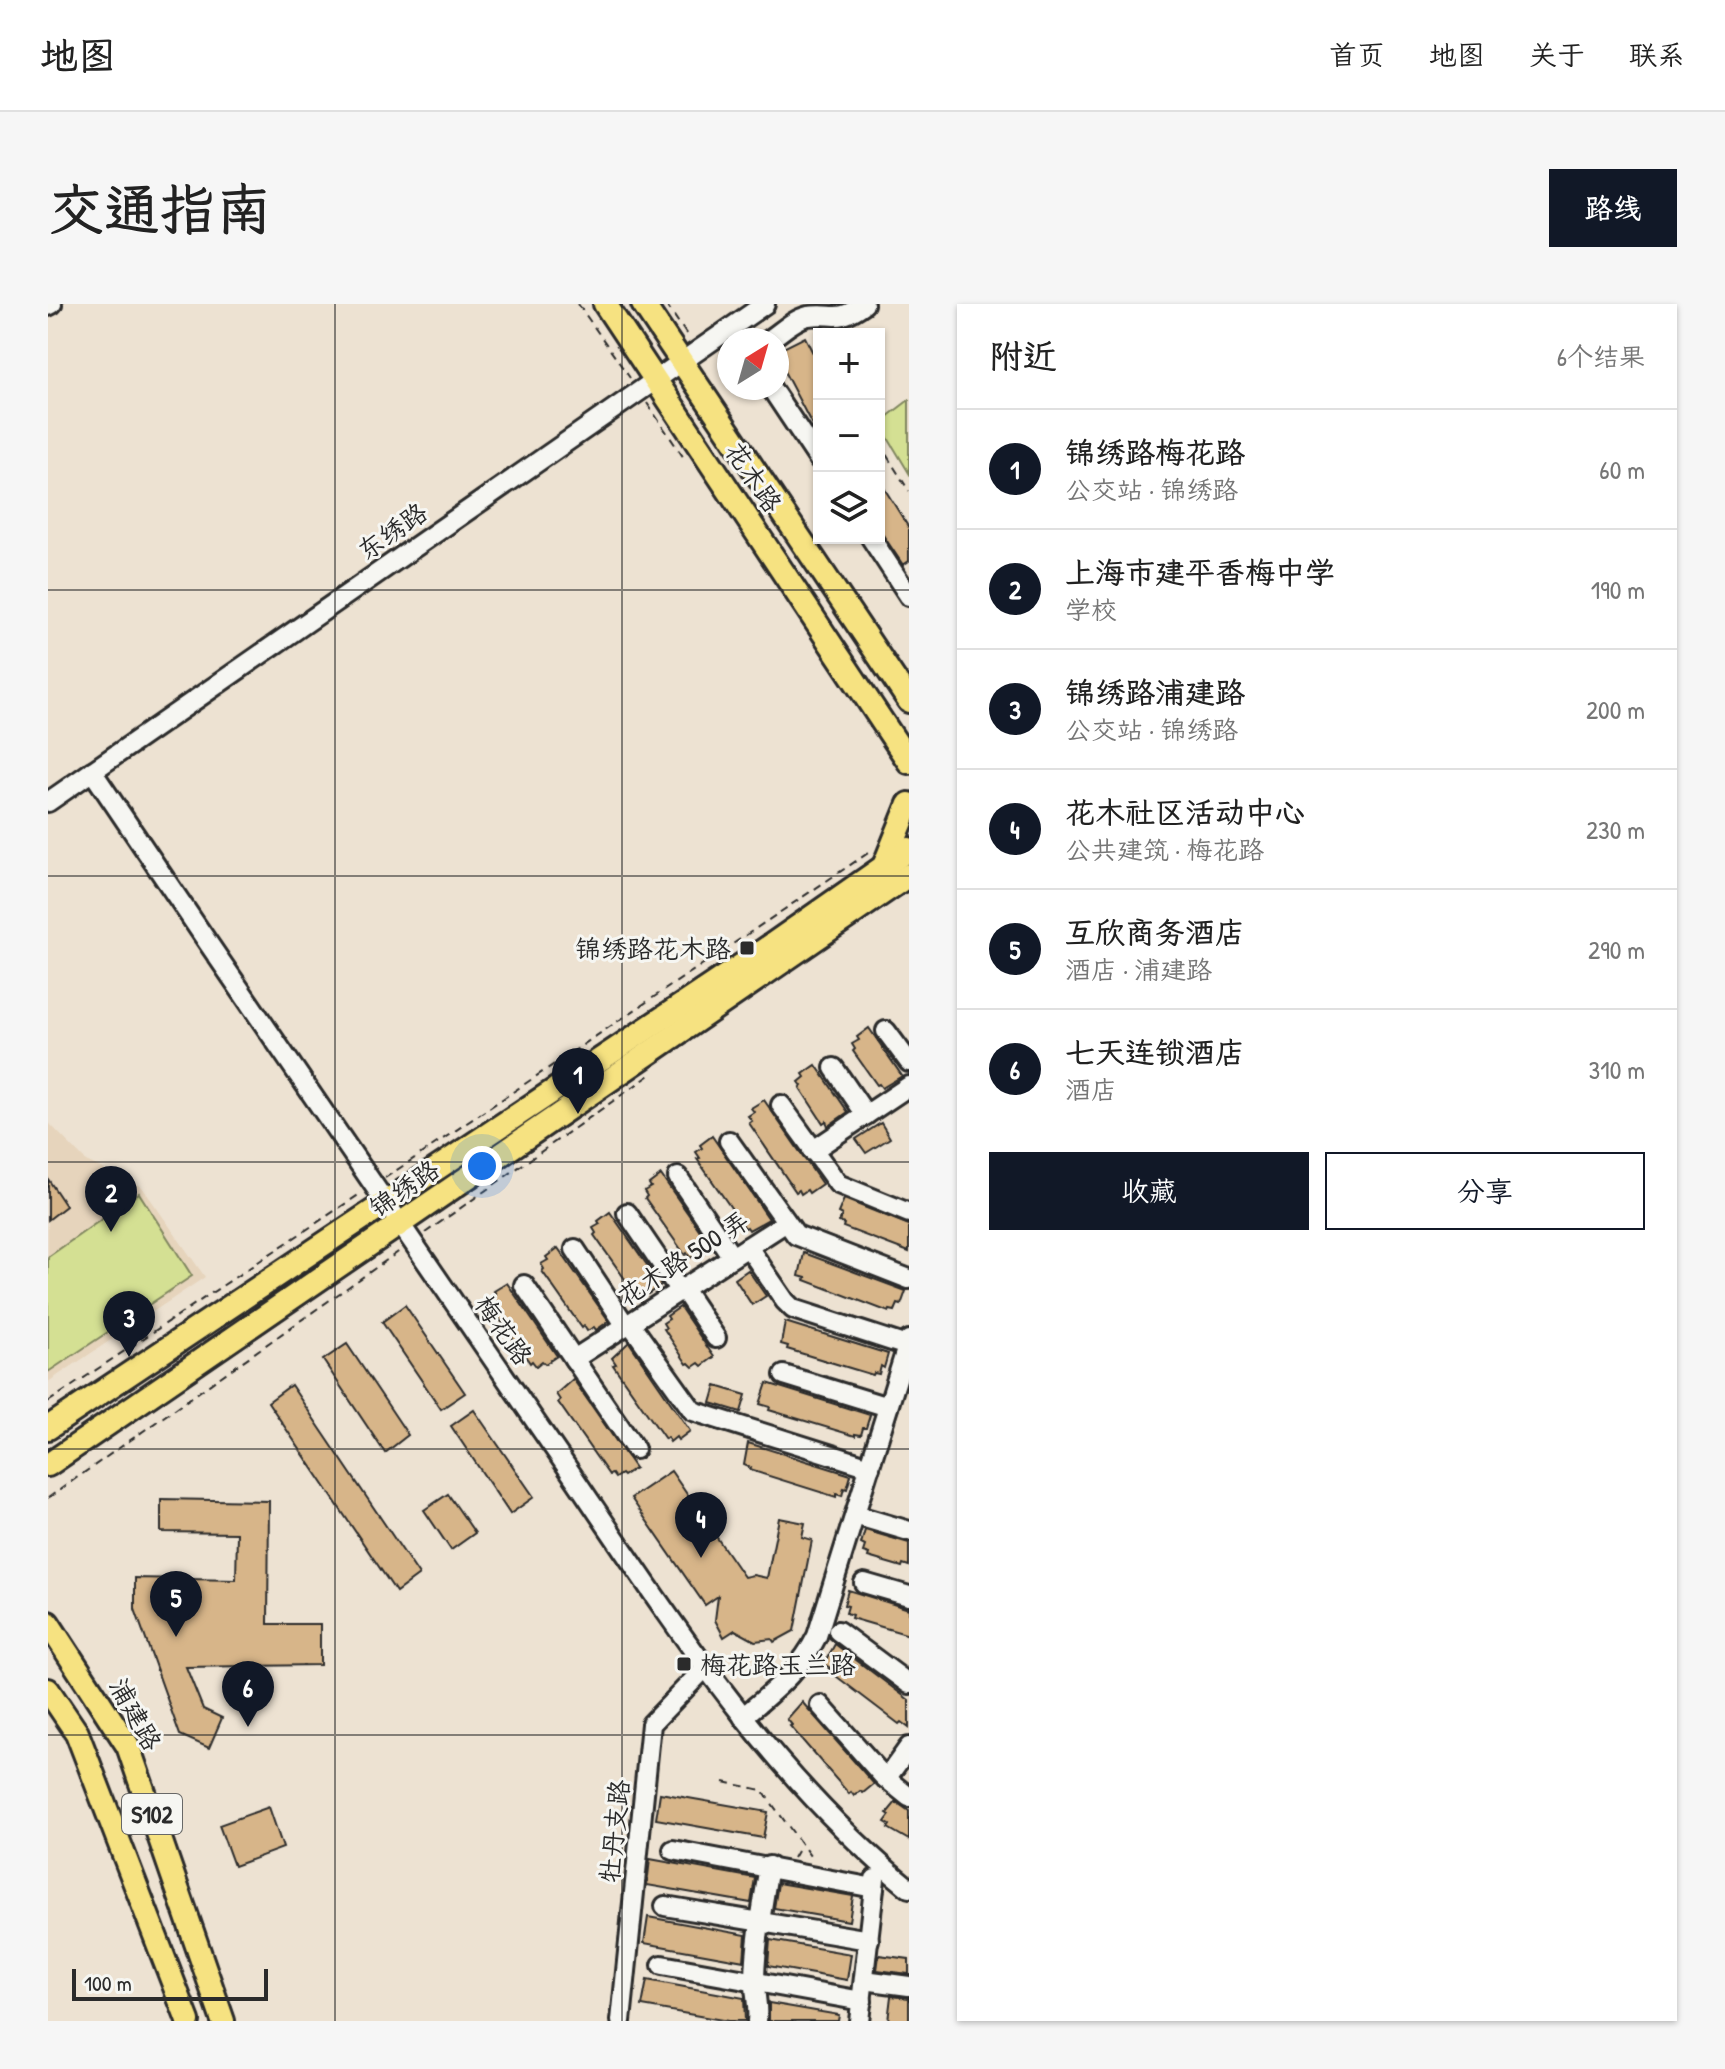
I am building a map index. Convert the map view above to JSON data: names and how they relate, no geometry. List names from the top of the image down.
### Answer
{
  "streets": {
    "main road": [
      "花木路",
      "锦绣路",
      "浦建路",
      "S102"
    ],
    "street": [
      "东绣路",
      "花木路 500 弄",
      "梅花路",
      "牡丹支路"
    ]
  },
  "crossings": [
    ["花木路", "东绣路"],
    ["东绣路", "梅花路"],
    ["锦绣路", "梅花路"],
    ["梅花路", "牡丹支路"]
  ],
  "places": {
    "transit": ["锦绣路花木路", "梅花路玉兰路"]
  },
  "scale_bar": "100 m",
  "north": "top right",
  "page": {
    "header": "地图",
    "nav": [
      "首页",
      "地图",
      "关于",
      "联系"
    ],
    "buttons": [
      "路线",
      ["收藏", "分享"]
    ],
    "title": "交通指南",
    "heading": ["附近", "6个结果"],
    "map_buttons": ["+", "−"],
    "list": [
      {
        "mark": "1",
        "name": "锦绣路梅花路",
        "note": "公交站 · 锦绣路",
        "value": "60 m"
      },
      {
        "mark": "2",
        "name": "上海市建平香梅中学",
        "note": "学校",
        "value": "190 m"
      },
      {
        "mark": "3",
        "name": "锦绣路浦建路",
        "note": "公交站 · 锦绣路",
        "value": "200 m"
      },
      {
        "mark": "4",
        "name": "花木社区活动中心",
        "note": "公共建筑 · 梅花路",
        "value": "230 m"
      },
      {
        "mark": "5",
        "name": "互欣商务酒店",
        "note": "酒店 · 浦建路",
        "value": "290 m"
      },
      {
        "mark": "6",
        "name": "七天连锁酒店",
        "note": "酒店",
        "value": "310 m"
      }
    ],
    "pins": [
      "1",
      "2",
      "3",
      "4",
      "5",
      "6"
    ],
    "scale": "100 m"
  }
}
